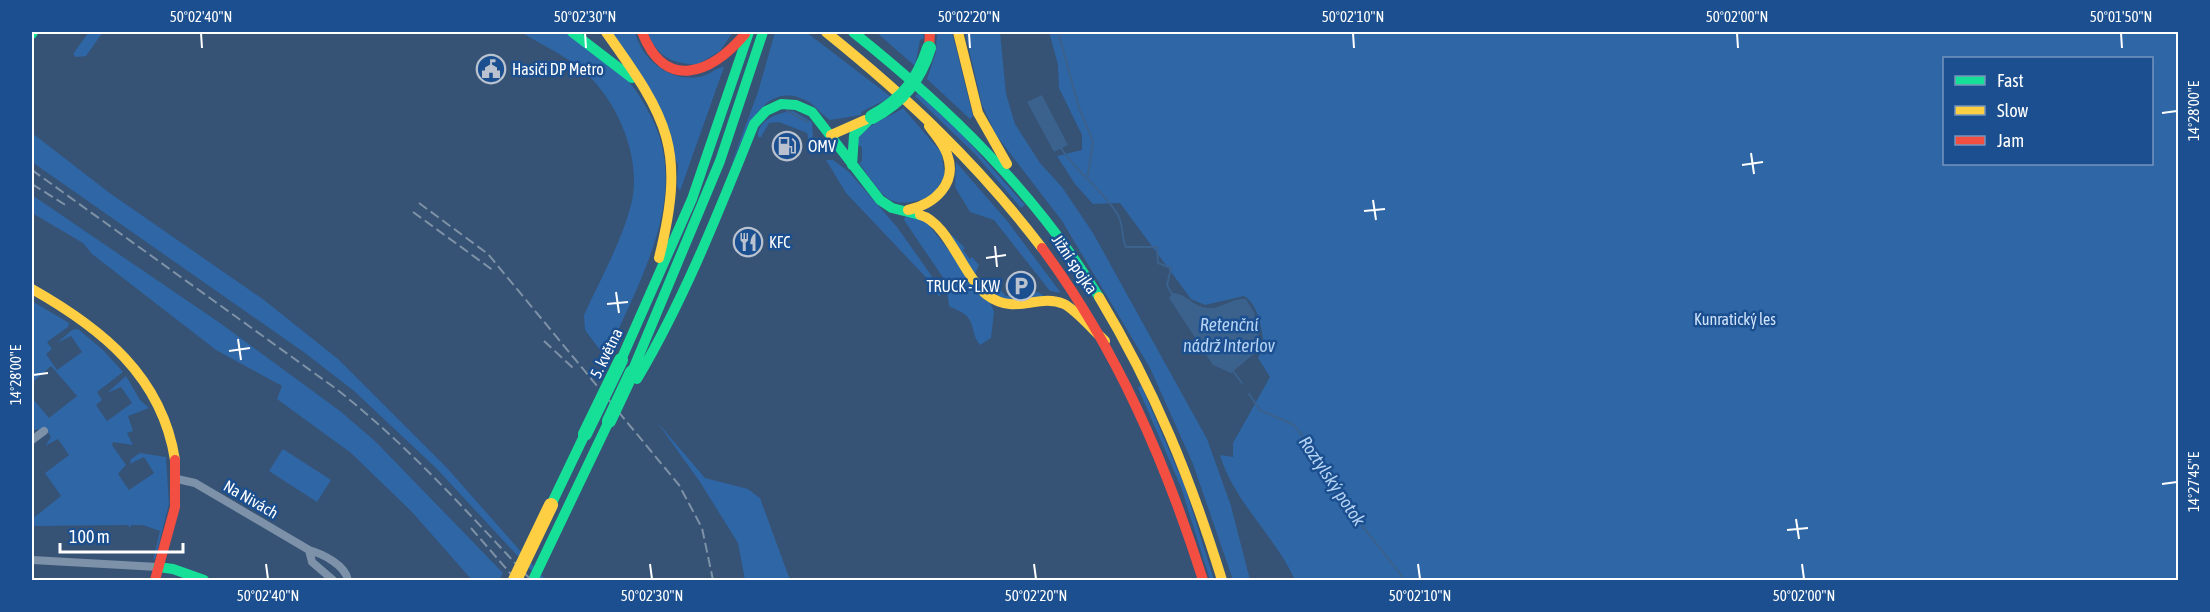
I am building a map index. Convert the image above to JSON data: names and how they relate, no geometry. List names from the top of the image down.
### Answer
{
  "streets": {
    "main road": ["Jižní spojka", "5. května"],
    "street": ["Na Nivách"]
  },
  "water": ["Retenční nádrž Interlov", "Roztylský potok"],
  "parks": ["Kunratický les"],
  "places": {
    "public building": ["Hasiči DP Metro"],
    "fuel station": ["OMV"],
    "restaurant": ["KFC"],
    "parking": ["TRUCK - LKW"]
  },
  "legend": ["Fast", "Slow", "Jam"],
  "scale_bar": "100 m",
  "coordinates": [
    "50°02'40\"N",
    "50°02'30\"N",
    "50°02'20\"N",
    "50°02'10\"N",
    "50°02'00\"N",
    "50°01'50\"N",
    "14°28'00\"E",
    "14°27'45\"E"
  ]
}
